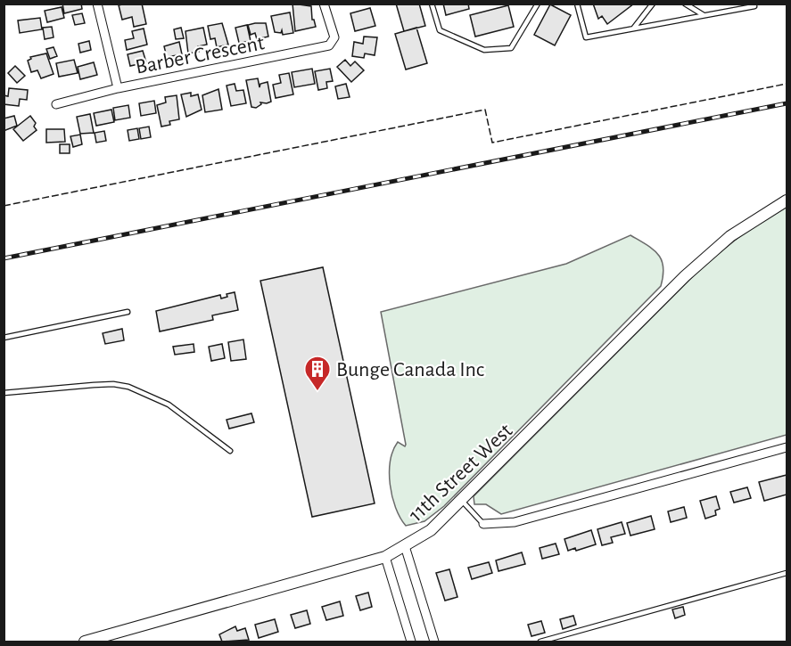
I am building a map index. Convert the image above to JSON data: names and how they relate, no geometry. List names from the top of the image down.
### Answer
{
  "streets": {
    "main road": ["11th Street West"],
    "street": ["Barber Crescent"]
  },
  "places": {
    "building": ["Bunge Canada Inc"]
  }
}
